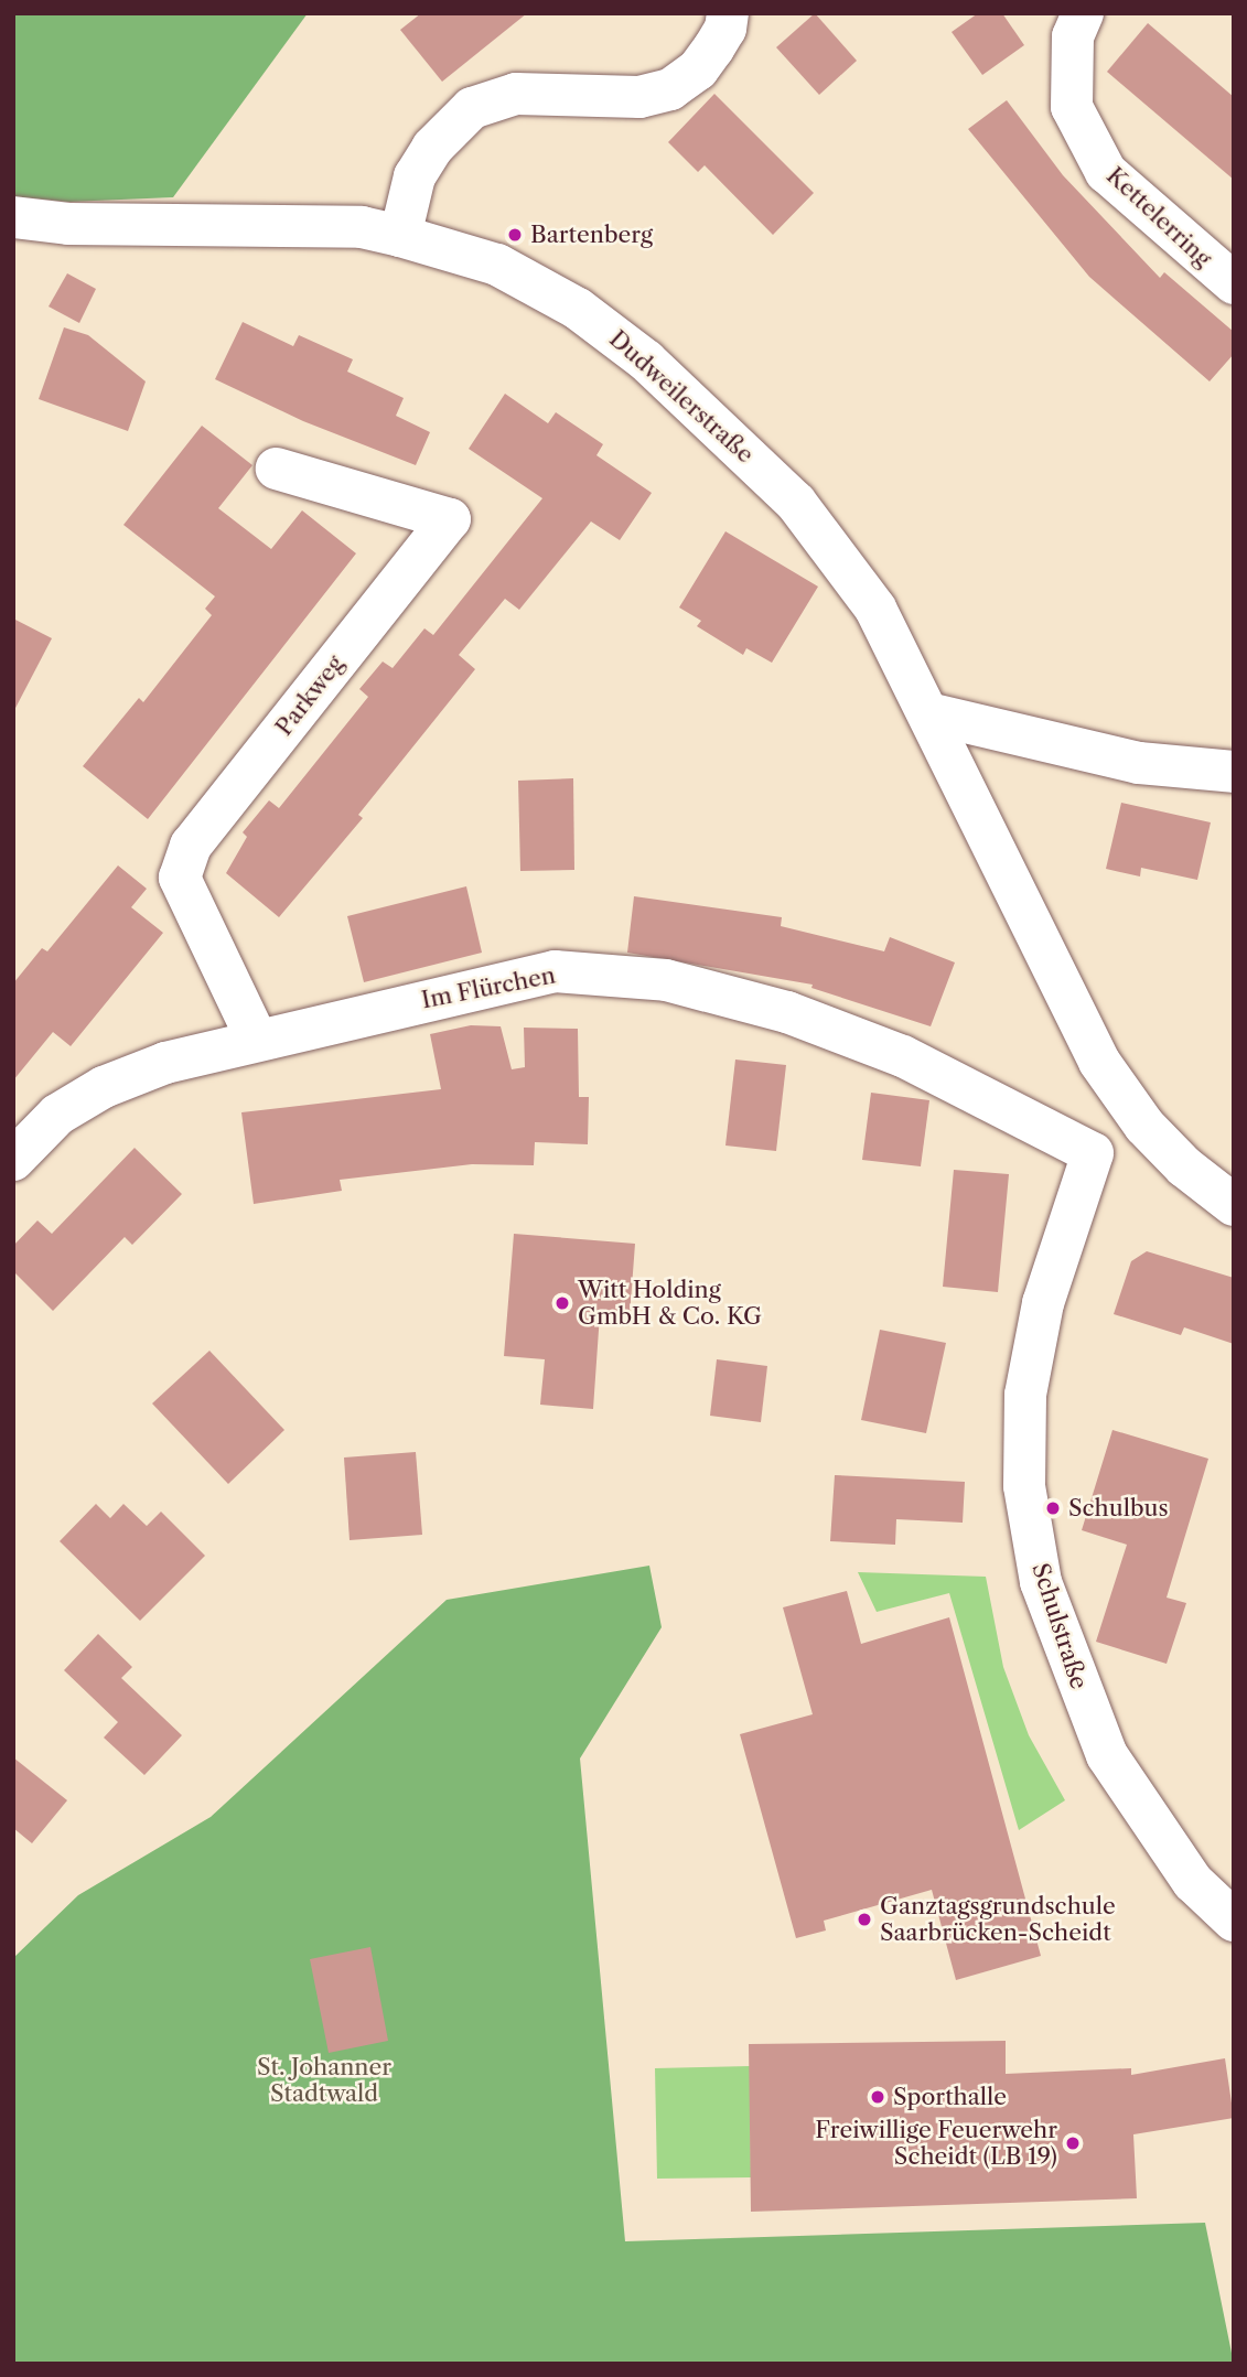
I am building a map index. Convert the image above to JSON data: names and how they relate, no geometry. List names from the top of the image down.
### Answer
{
  "streets": {
    "street": [
      "Kettelerring",
      "Dudweilerstraße",
      "Parkweg",
      "Im Flürchen",
      "Schulstraße"
    ]
  },
  "crossings": [
    ["Parkweg", "Im Flürchen"],
    ["Im Flürchen", "Schulstraße"]
  ],
  "parks": ["St. Johanner Stadtwald"],
  "places": [
    "Bartenberg",
    "Witt Holding GmbH & Co. KG",
    "Schulbus",
    "Ganztagsgrundschule Saarbrücken-Scheidt",
    "Sporthalle",
    "Freiwillige Feuerwehr Scheidt (LB 19)"
  ]
}
